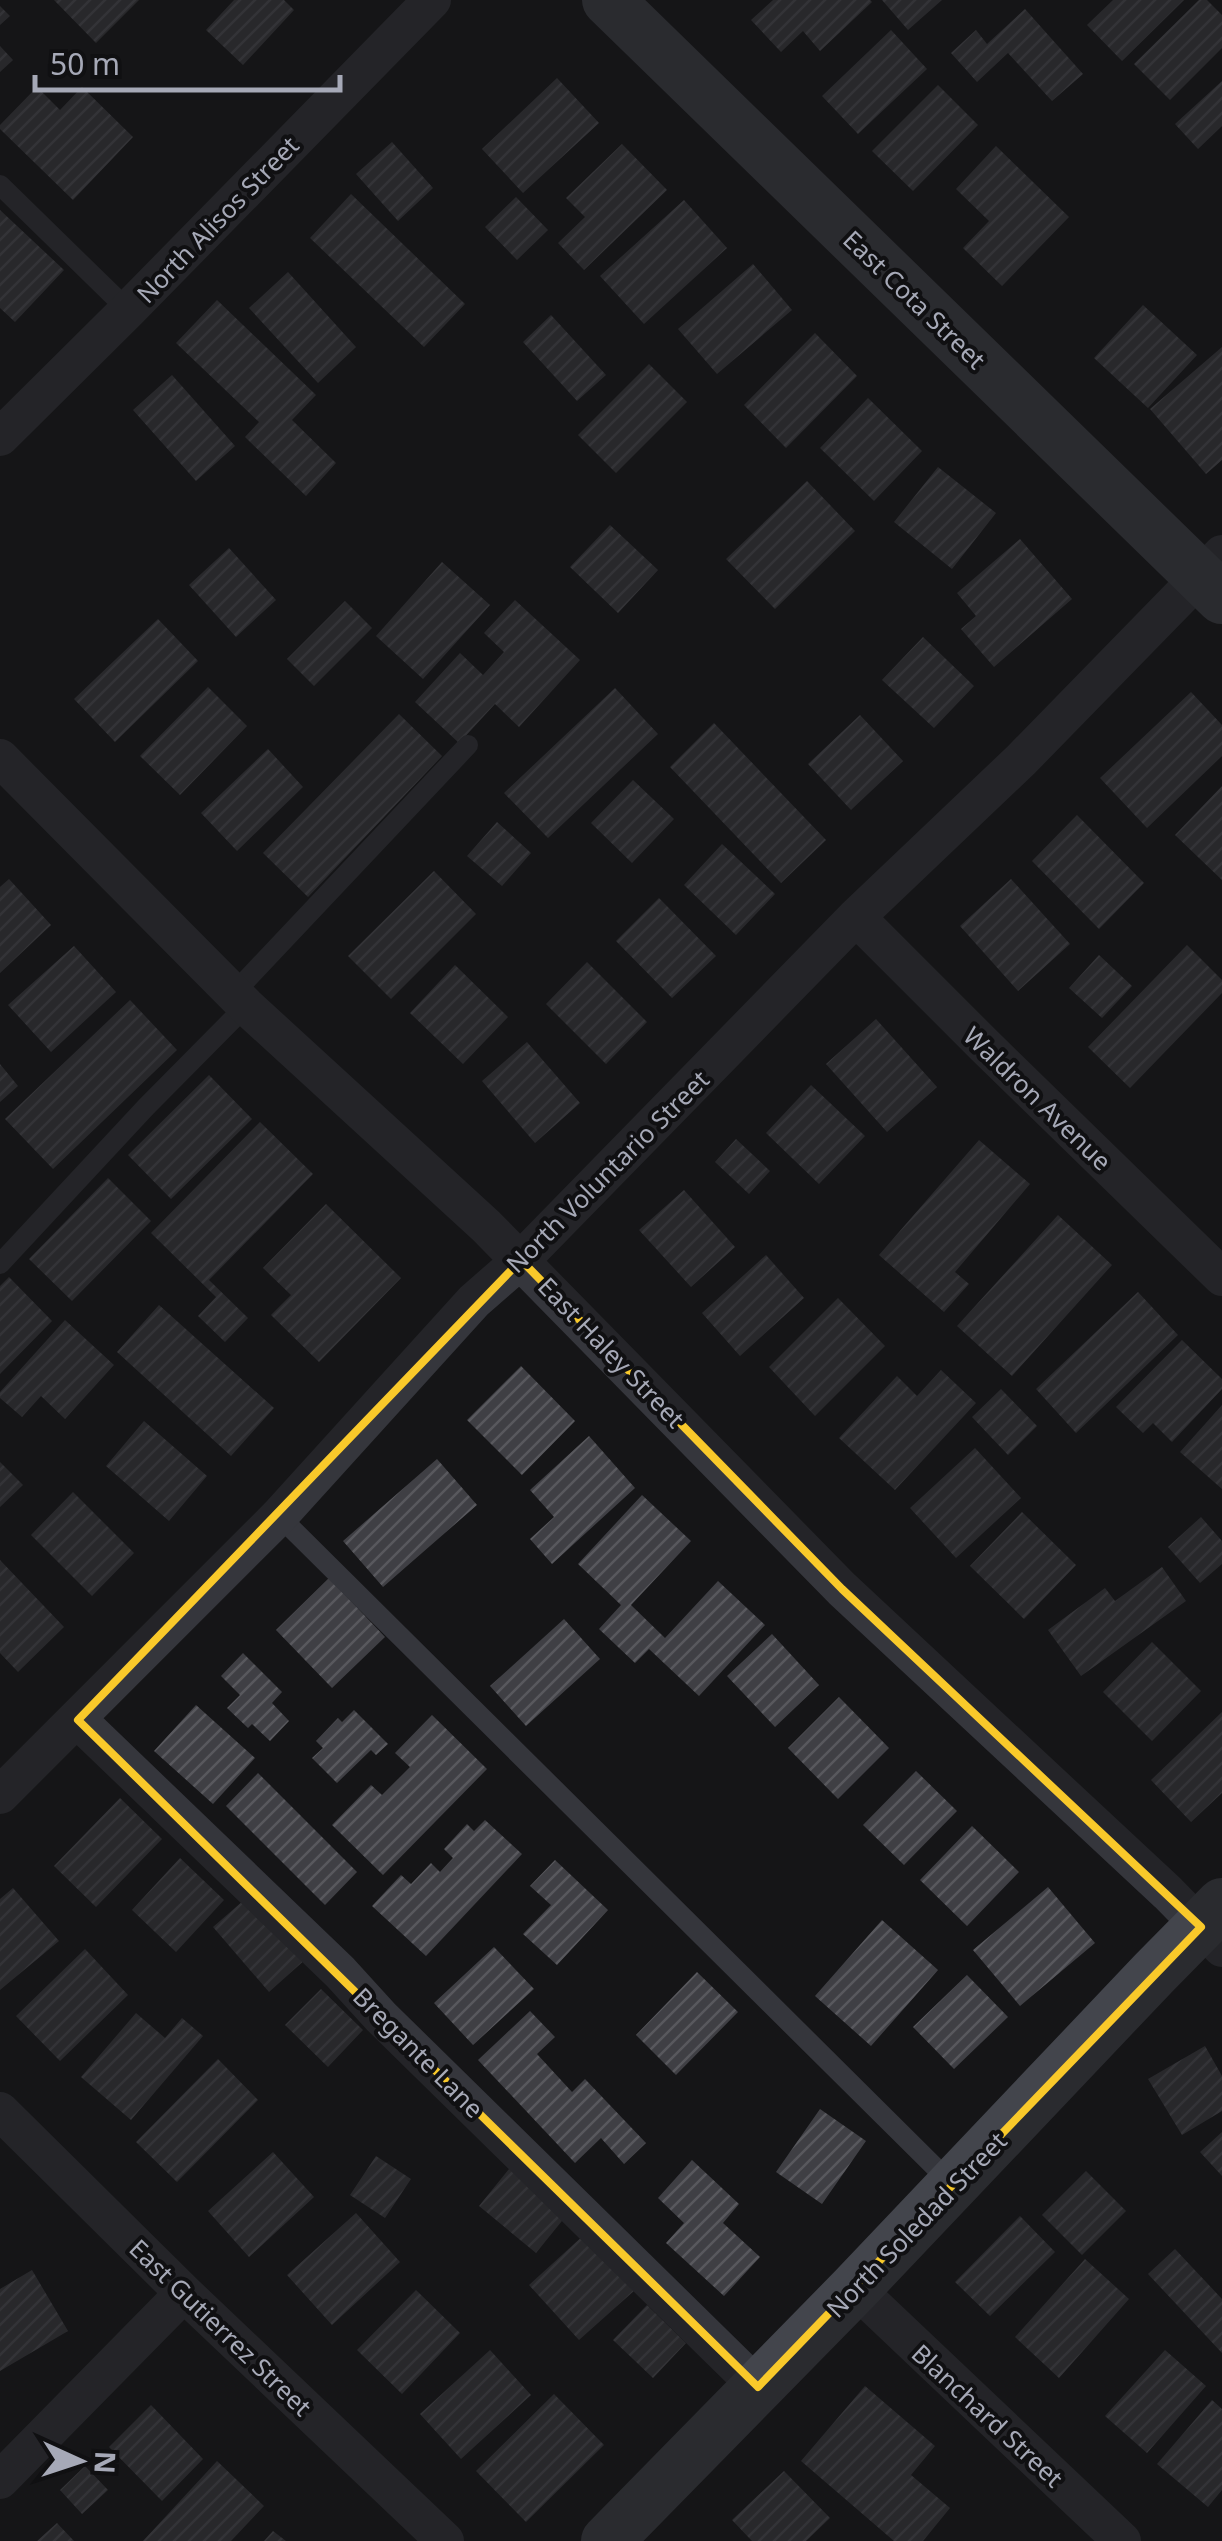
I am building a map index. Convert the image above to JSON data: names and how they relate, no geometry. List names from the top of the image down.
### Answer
{
  "streets": {
    "street": [
      "North Alisos Street",
      "East Cota Street",
      "Waldron Avenue",
      "North Voluntario Street",
      "East Haley Street",
      "Bregante Lane",
      "North Soledad Street",
      "East Gutierrez Street",
      "Blanchard Street"
    ]
  },
  "crossings": [
    ["East Cota Street", "North Voluntario Street"],
    ["Waldron Avenue", "North Voluntario Street"],
    ["North Voluntario Street", "East Haley Street"],
    ["North Voluntario Street", "Bregante Lane"],
    ["East Haley Street", "North Soledad Street"],
    ["Bregante Lane", "North Soledad Street"],
    ["North Soledad Street", "Blanchard Street"]
  ],
  "scale_bar": "50 m",
  "north": "right"
}
